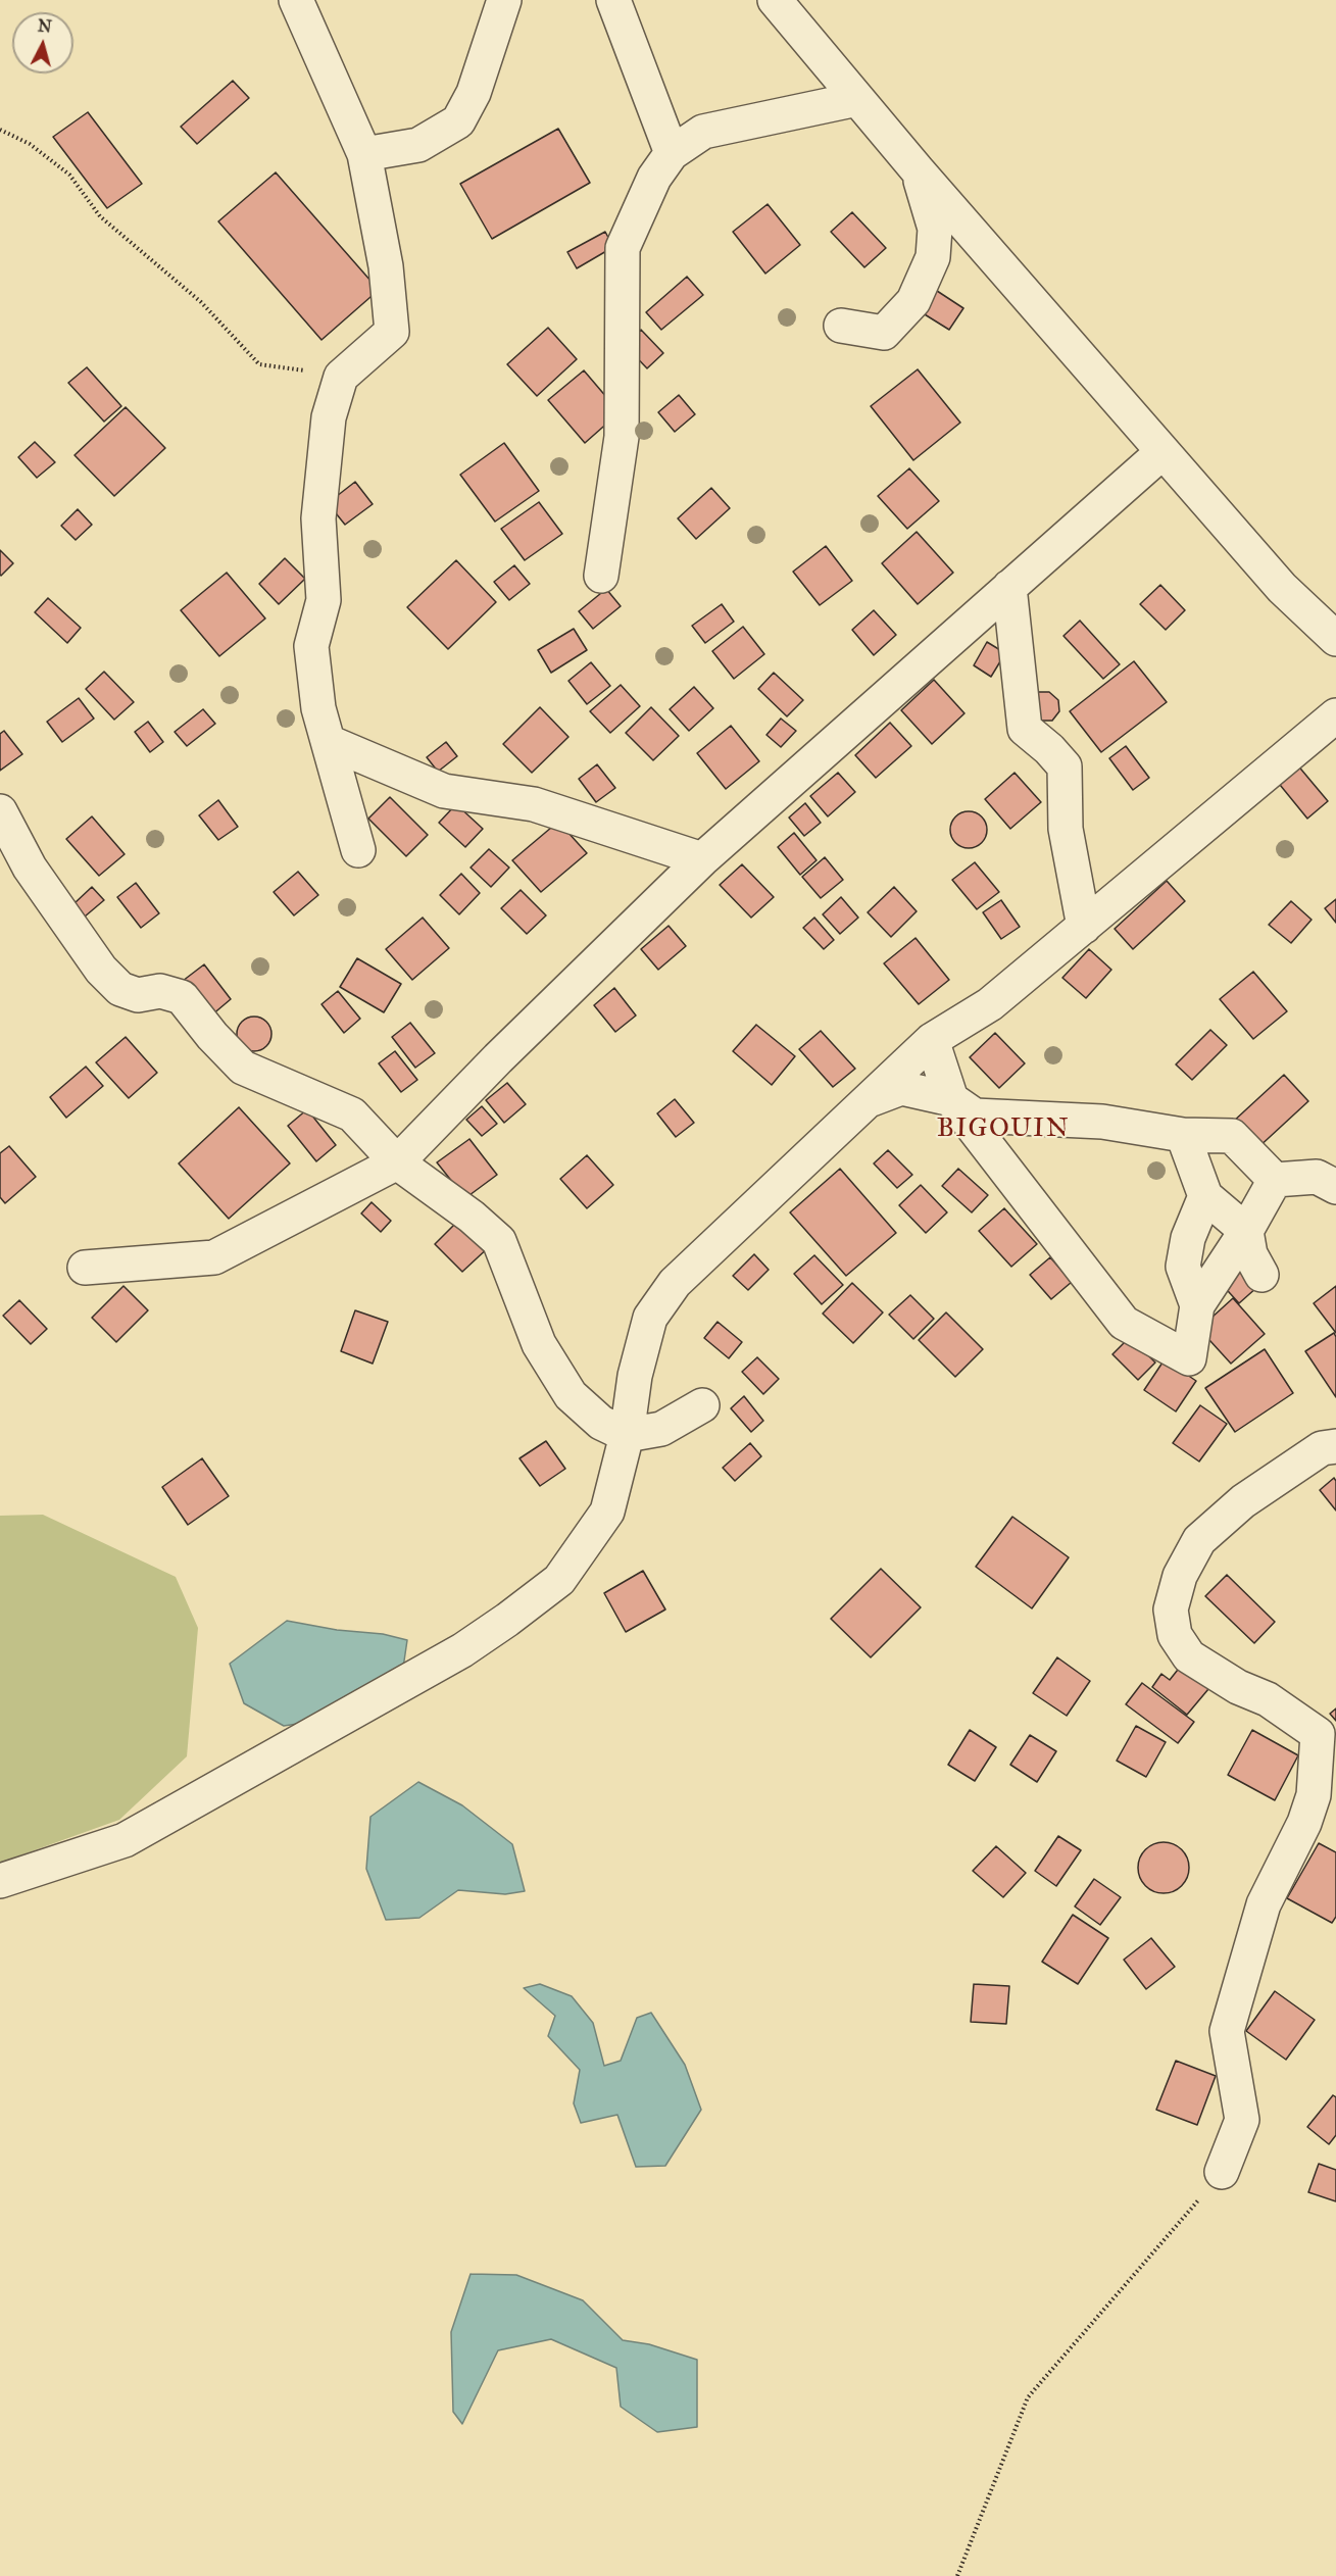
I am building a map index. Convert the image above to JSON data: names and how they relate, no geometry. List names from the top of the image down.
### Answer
{
  "districts": ["BIGOUIN"],
  "north": "top"
}
